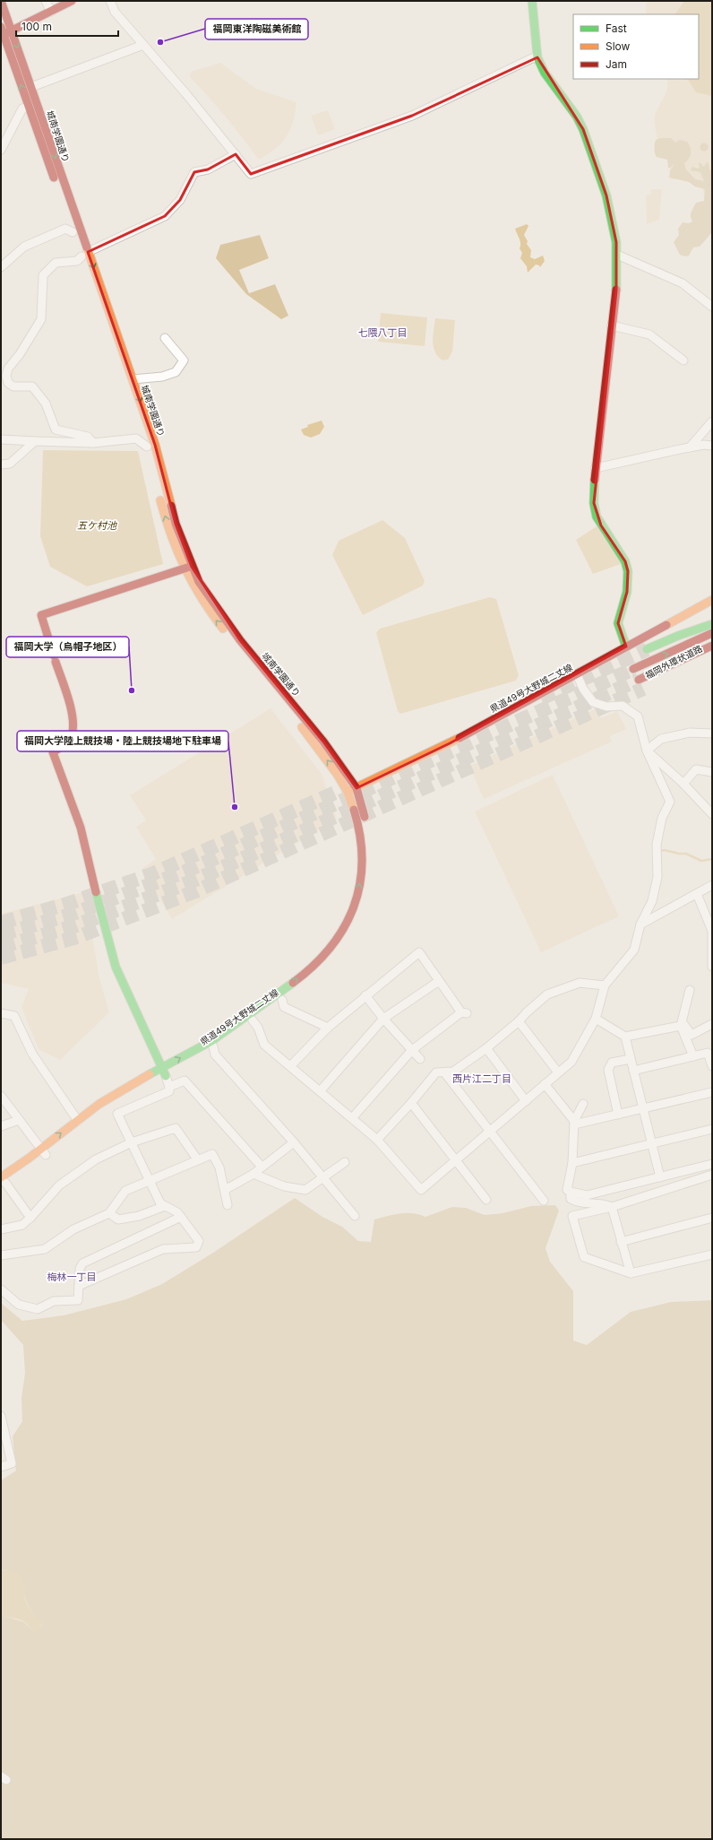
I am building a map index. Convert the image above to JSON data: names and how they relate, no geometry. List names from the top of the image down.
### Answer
{
  "streets": {
    "main road": ["城南学園通り", "福岡外環状道路", "県道49号大野城二丈線"]
  },
  "crossings": [
    ["城南学園通り", "県道49号大野城二丈線"]
  ],
  "districts": ["七隈八丁目", "西片江二丁目", "梅林一丁目"],
  "water": ["五ケ村池"],
  "places": ["福岡東洋陶磁美術館", "福岡大学（烏帽子地区）", "福岡大学陸上競技場・陸上競技場地下駐車場"],
  "legend": ["Fast", "Slow", "Jam"],
  "scale_bar": "100 m"
}
